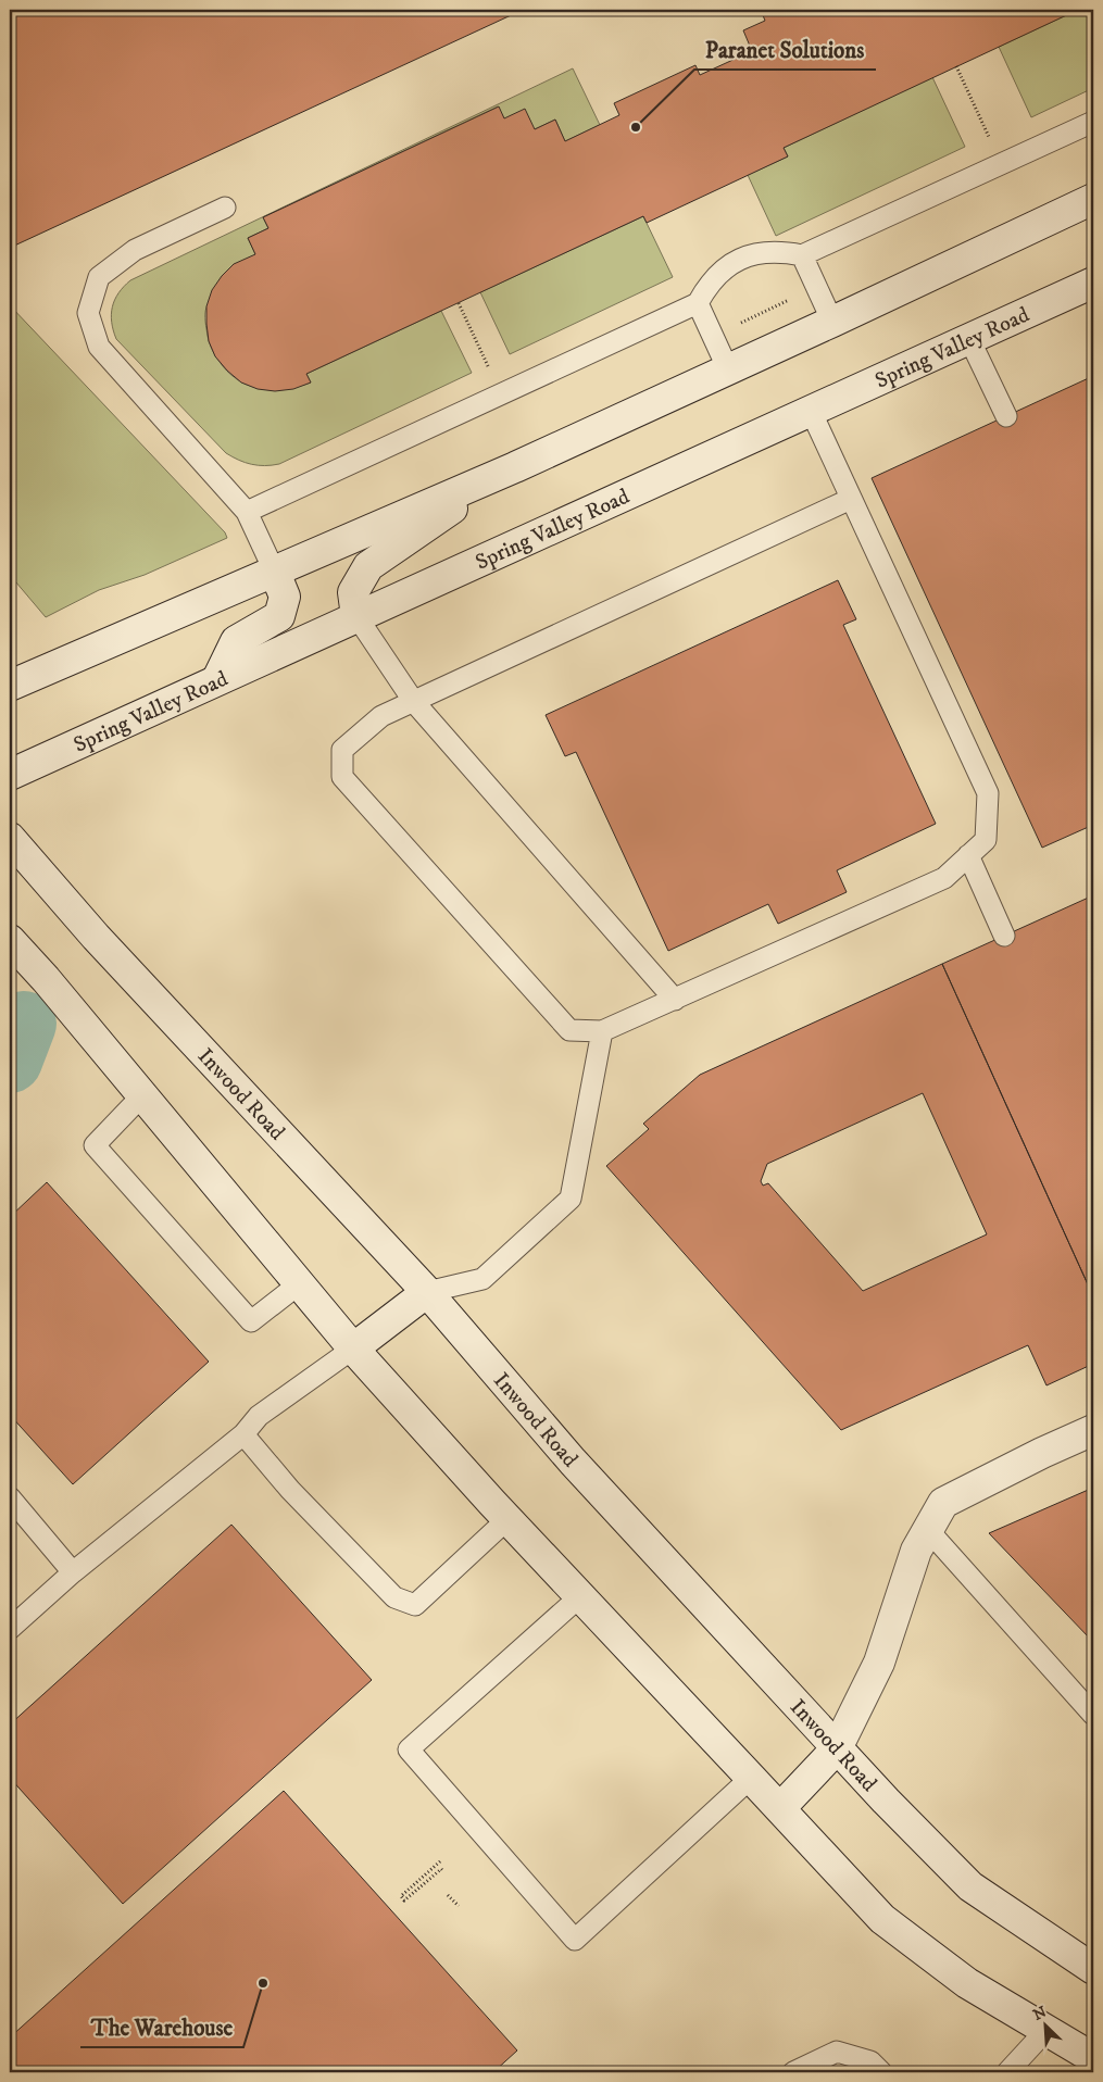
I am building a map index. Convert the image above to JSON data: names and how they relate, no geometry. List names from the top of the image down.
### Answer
{
  "streets": {
    "main road": ["Spring Valley Road", "Inwood Road"]
  },
  "places": ["Paranet Solutions", "The Warehouse"],
  "north": "top left"
}
